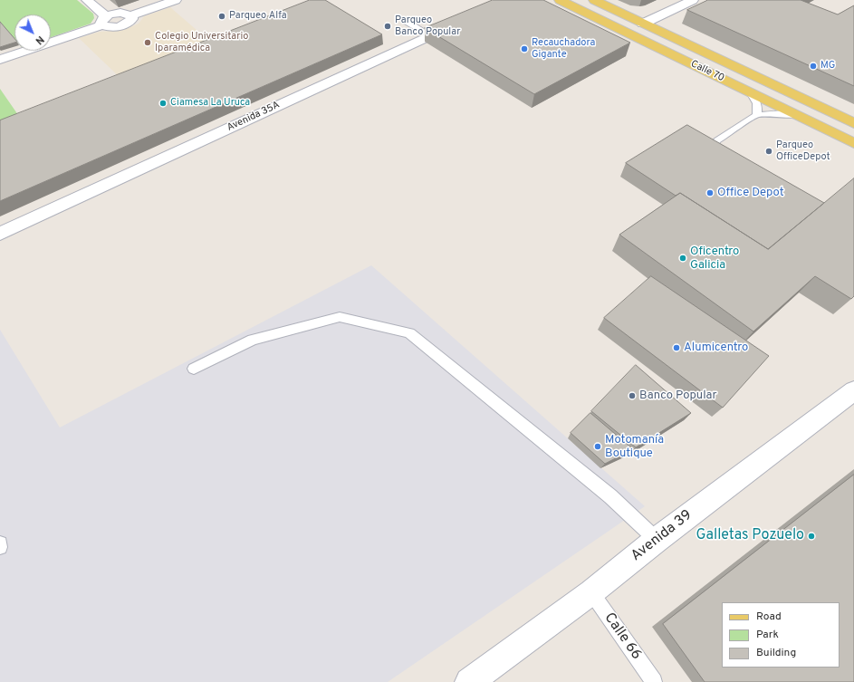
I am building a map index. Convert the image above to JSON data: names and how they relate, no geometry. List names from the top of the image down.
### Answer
{
  "streets": {
    "main road": ["Calle 70"],
    "street": ["Avenida 35A", "Avenida 39"],
    "lane": ["Calle 66"]
  },
  "crossings": [
    ["Avenida 39", "Calle 66"]
  ],
  "places": [
    "Parqueo Alfa",
    "Parqueo Banco Popular",
    "Colegio Universitario Iparamédica",
    "Recauchadora Gigante",
    "MG",
    "Ciamesa La Uruca",
    "Parqueo OfficeDepot",
    "Office Depot",
    "Oficentro Galicia",
    "Alumicentro",
    "Banco Popular",
    "Motomanía Boutique",
    "Galletas Pozuelo"
  ],
  "legend": ["Road", "Park", "Building"],
  "north": "bottom right"
}
